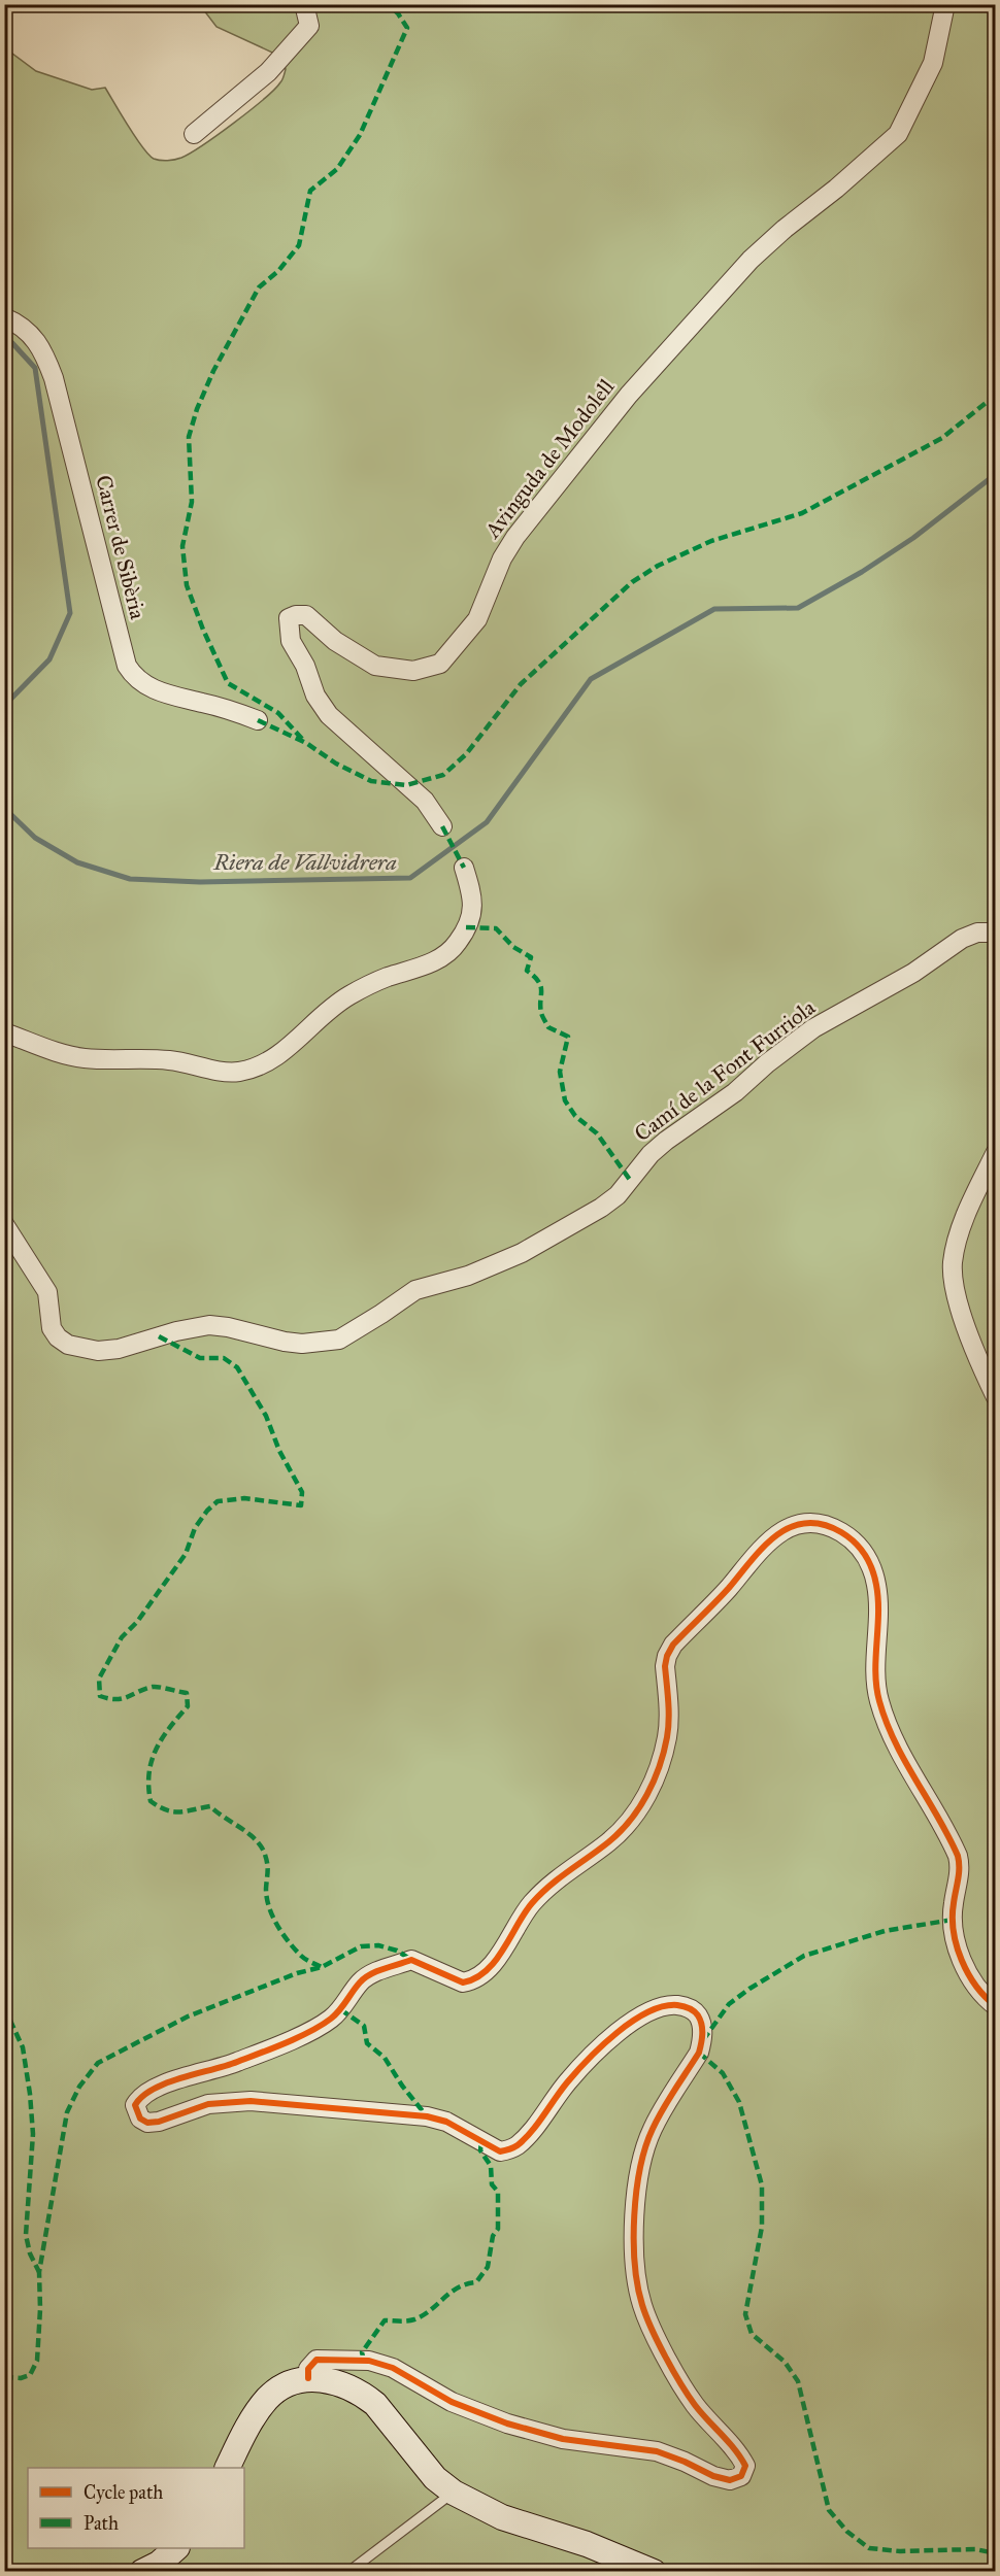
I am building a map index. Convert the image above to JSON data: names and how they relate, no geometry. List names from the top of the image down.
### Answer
{
  "streets": {
    "street": ["Avinguda de Modolell", "Carrer de Sibèria", "Camí de la Font Furriola"]
  },
  "water": ["Riera de Vallvidrera"],
  "legend": ["Cycle path", "Path"]
}
